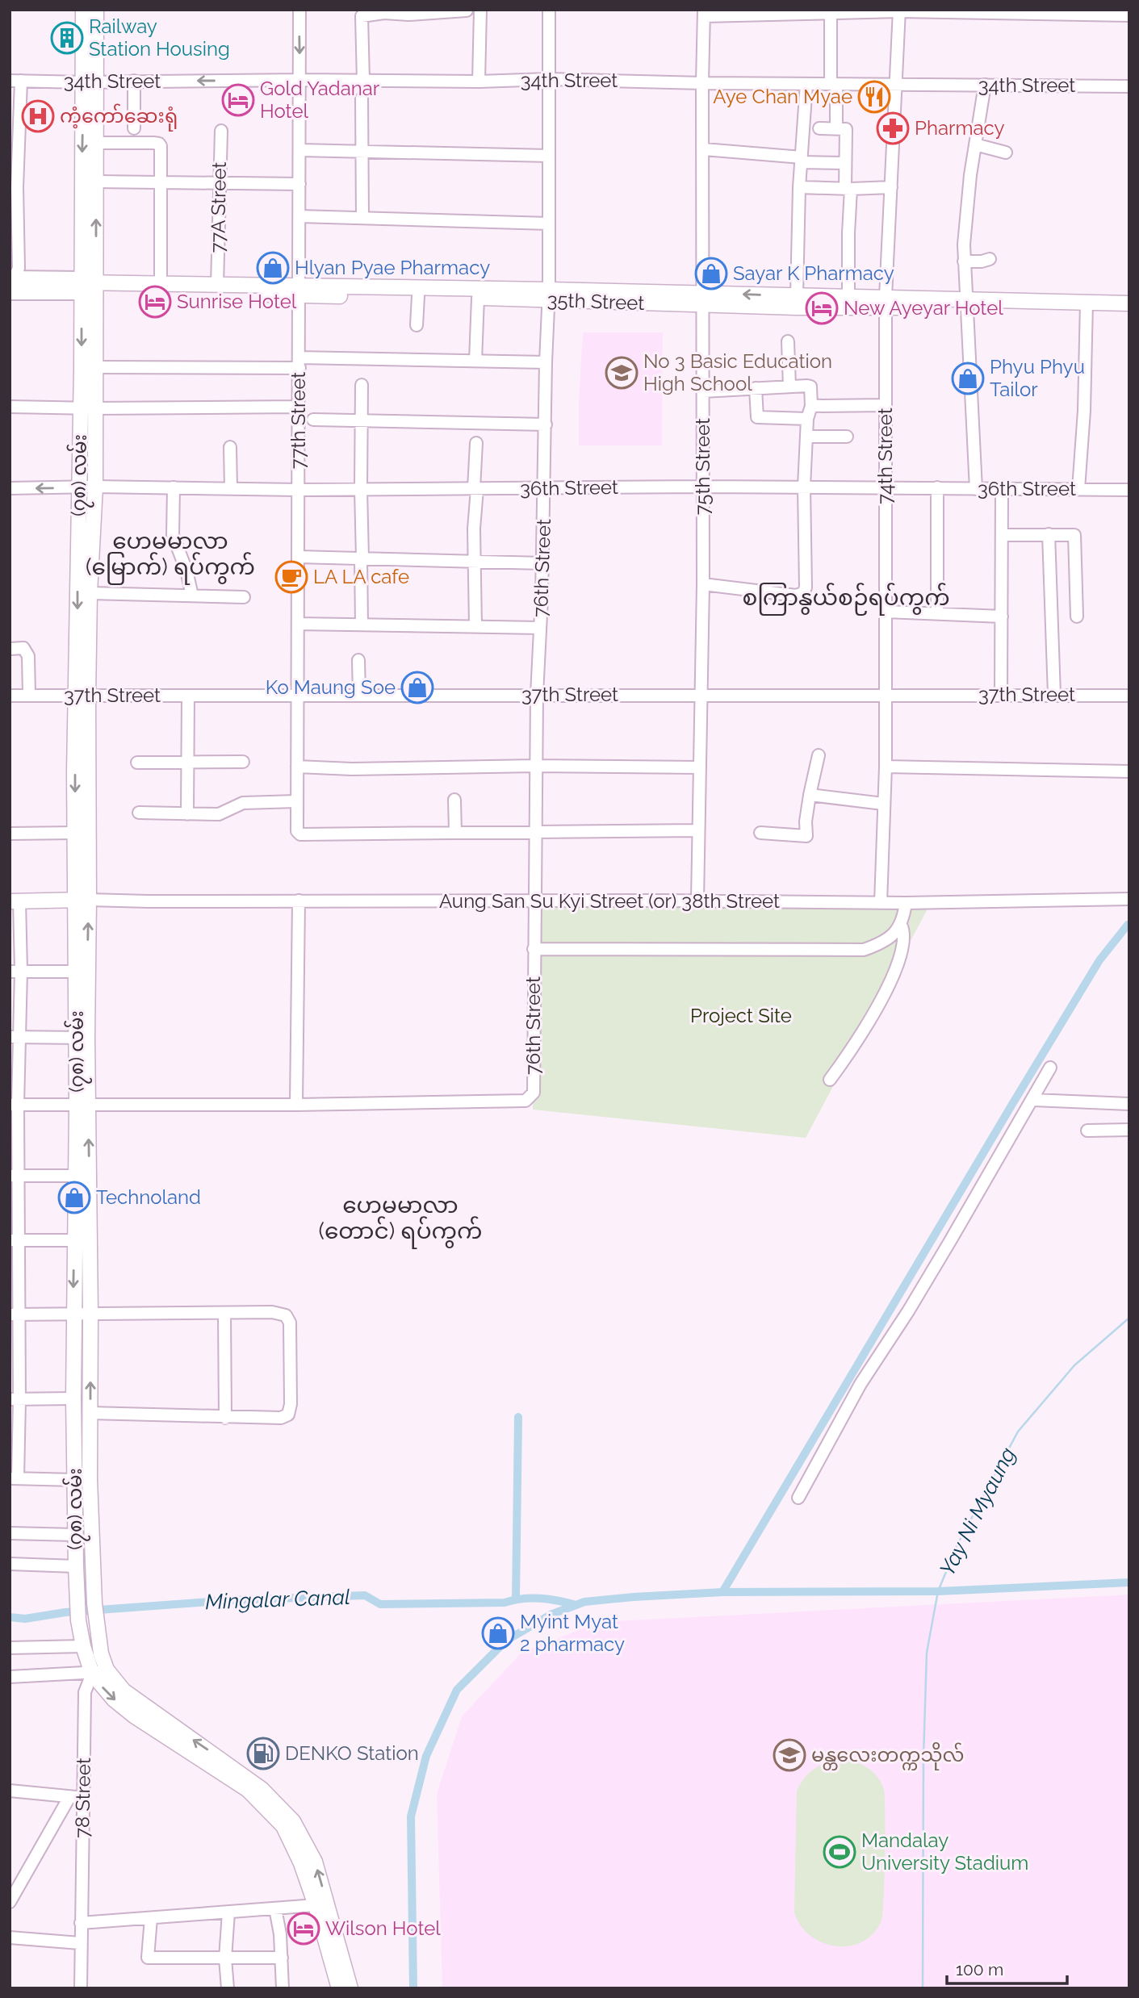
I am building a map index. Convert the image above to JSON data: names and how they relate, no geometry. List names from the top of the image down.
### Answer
{
  "streets": {
    "main road": ["35th Street", "(၇၈) လမ်း"],
    "street": [
      "34th Street",
      "77A Street",
      "77th Street",
      "74th Street",
      "75th Street",
      "36th Street",
      "76th Street",
      "37th Street",
      "Aung San Su Kyi Street (or) 38th Street",
      "78 Street"
    ]
  },
  "crossings": [
    ["34th Street", "77th Street"],
    ["34th Street", "74th Street"],
    ["34th Street", "75th Street"],
    ["34th Street", "(၇၈) လမ်း"],
    ["34th Street", "76th Street"],
    ["77A Street", "35th Street"],
    ["35th Street", "77th Street"],
    ["35th Street", "74th Street"],
    ["35th Street", "75th Street"],
    ["35th Street", "(၇၈) လမ်း"],
    ["35th Street", "76th Street"],
    ["77th Street", "36th Street"],
    ["77th Street", "37th Street"],
    ["74th Street", "36th Street"],
    ["74th Street", "37th Street"],
    ["74th Street", "Aung San Su Kyi Street (or) 38th Street"],
    ["75th Street", "36th Street"],
    ["75th Street", "37th Street"],
    ["75th Street", "Aung San Su Kyi Street (or) 38th Street"],
    ["(၇၈) လမ်း", "36th Street"],
    ["(၇၈) လမ်း", "37th Street"],
    ["(၇၈) လမ်း", "Aung San Su Kyi Street (or) 38th Street"],
    ["(၇၈) လမ်း", "78 Street"],
    ["36th Street", "76th Street"],
    ["76th Street", "37th Street"],
    ["76th Street", "Aung San Su Kyi Street (or) 38th Street"]
  ],
  "districts": ["ဟေမမာလာ (မြောက်) ရပ်ကွက်", "စကြာနွယ်စဉ်ရပ်ကွက်", "ဟေမမာလာ (တောင်) ရပ်ကွက်"],
  "water": ["Yay Ni Myaung", "Mingalar Canal"],
  "parks": ["Project Site"],
  "places": {
    "building": ["Railway Station Housing"],
    "restaurant": ["Aye Chan Myae"],
    "hotel": [
      "Gold Yadanar Hotel",
      "Sunrise Hotel",
      "New Ayeyar Hotel",
      "Wilson Hotel"
    ],
    "hospital": ["ကံ့ကော်ဆေးရုံ"],
    "pharmacy": ["Pharmacy"],
    "shop": [
      "Hlyan Pyae Pharmacy",
      "Sayar K Pharmacy",
      "Phyu Phyu Tailor",
      "Ko Maung Soe",
      "Technoland",
      "Myint Myat 2 pharmacy"
    ],
    "school or university": ["No 3 Basic Education High School", "မန္တလေးတက္ကသိုလ်"],
    "cafe": ["LA LA cafe"],
    "fuel station": ["DENKO Station"],
    "sports": ["Mandalay University Stadium"]
  },
  "scale_bar": "100 m"
}
